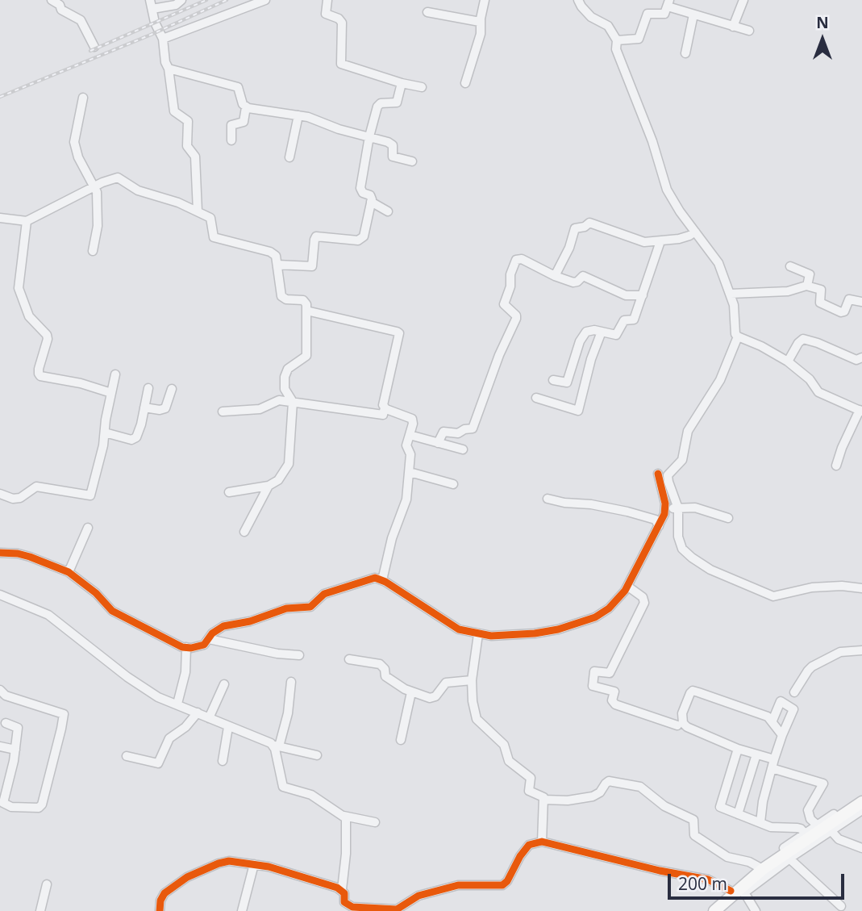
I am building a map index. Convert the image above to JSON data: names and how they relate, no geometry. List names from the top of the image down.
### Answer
{
  "scale_bar": "200 m",
  "north": "top"
}
